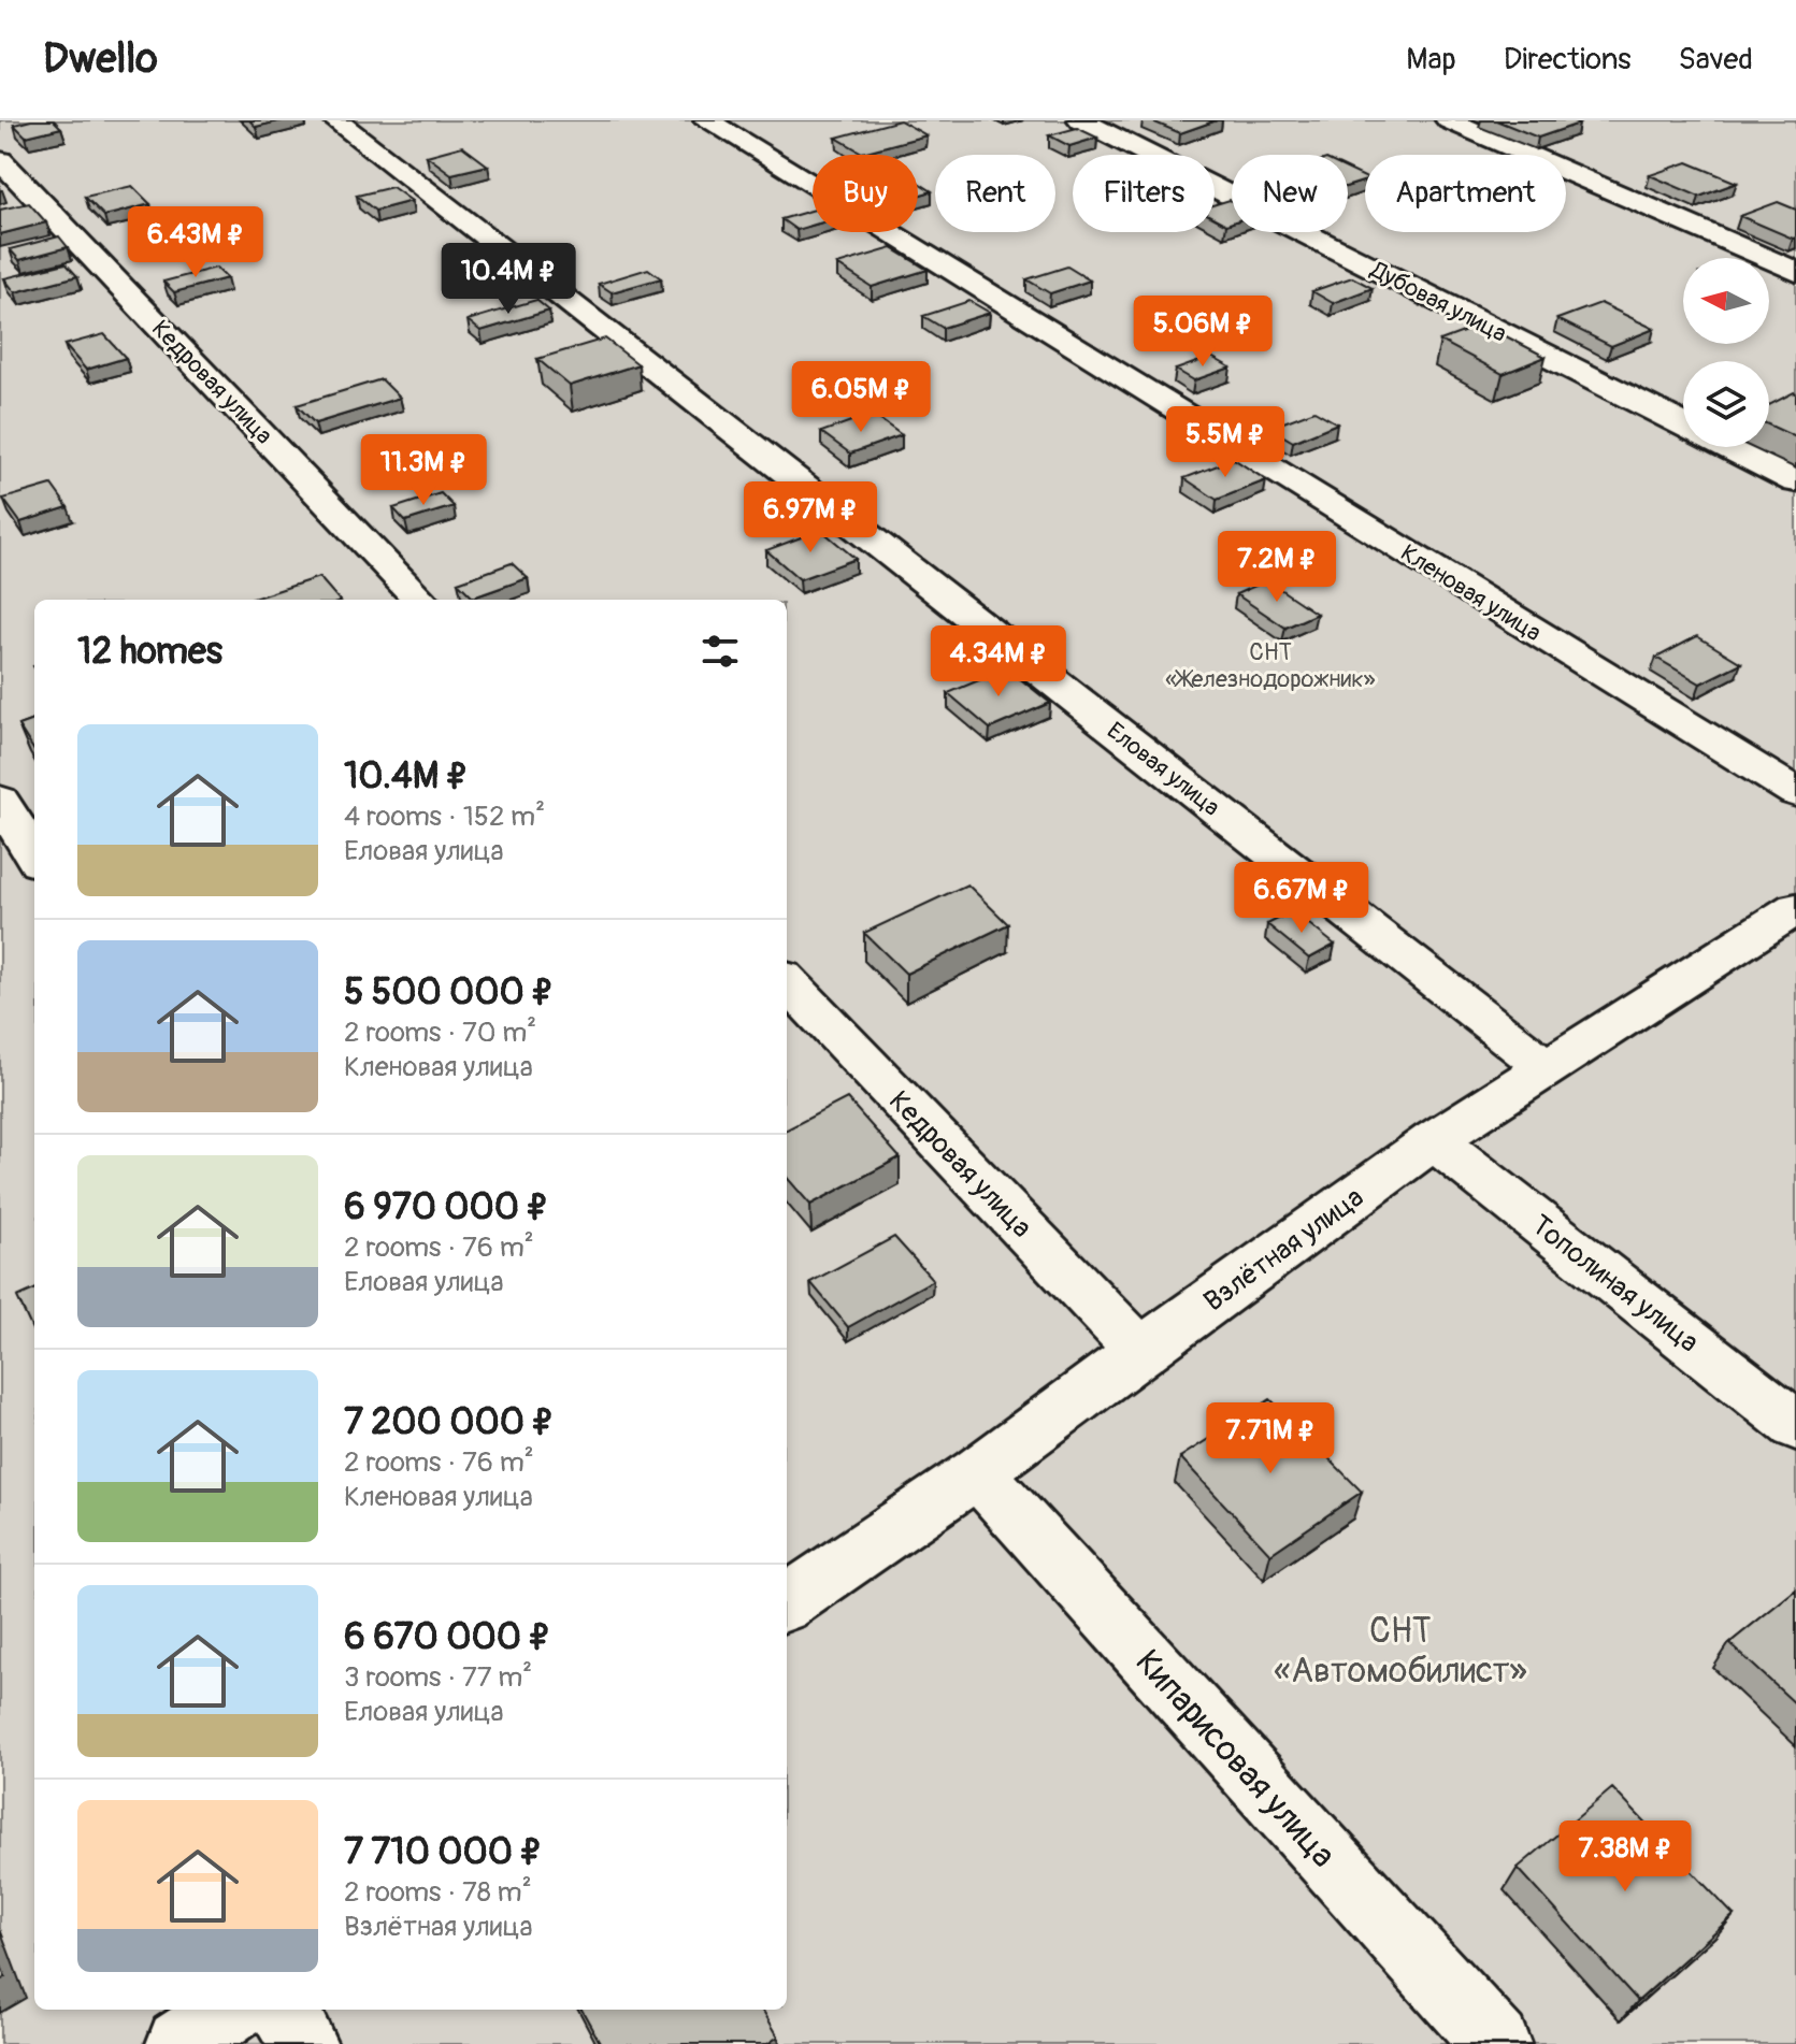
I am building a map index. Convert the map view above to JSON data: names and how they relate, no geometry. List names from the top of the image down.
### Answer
{
  "streets": {
    "street": [
      "Дубовая улица",
      "Кедровая улица",
      "Кленовая улица",
      "Еловая улица",
      "Взлётная улица",
      "Тополиная улица",
      "Кипарисовая улица"
    ]
  },
  "crossings": [
    ["Кедровая улица", "Взлётная улица"],
    ["Еловая улица", "Взлётная улица"],
    ["Взлётная улица", "Тополиная улица"],
    ["Взлётная улица", "Кипарисовая улица"]
  ],
  "parks": ["СНТ «Железнодорожник»", "СНТ «Автомобилист»"],
  "north": "left",
  "page": {
    "header": "Dwello",
    "nav": ["Map", "Directions", "Saved"],
    "chip": [
      "Buy",
      "Rent",
      "Filters",
      "New",
      "Apartment"
    ],
    "price": [
      "6.43M ₽",
      "10.4M ₽",
      "5.06M ₽",
      "6.05M ₽",
      "5.5M ₽",
      "11.3M ₽",
      "6.97M ₽",
      "7.2M ₽",
      "4.34M ₽",
      "6.67M ₽",
      "7.71M ₽",
      "7.38M ₽"
    ],
    "heading": "12 homes",
    "list": [
      {
        "name": "10.4M ₽",
        "note": "4 rooms · 152 m² · Еловая улица"
      },
      {
        "name": "5 500 000 ₽",
        "note": "2 rooms · 70 m² · Кленовая улица"
      },
      {
        "name": "6 970 000 ₽",
        "note": "2 rooms · 76 m² · Еловая улица"
      },
      {
        "name": "7 200 000 ₽",
        "note": "2 rooms · 76 m² · Кленовая улица"
      },
      {
        "name": "6 670 000 ₽",
        "note": "3 rooms · 77 m² · Еловая улица"
      },
      {
        "name": "7 710 000 ₽",
        "note": "2 rooms · 78 m² · Взлётная улица"
      }
    ]
  }
}
